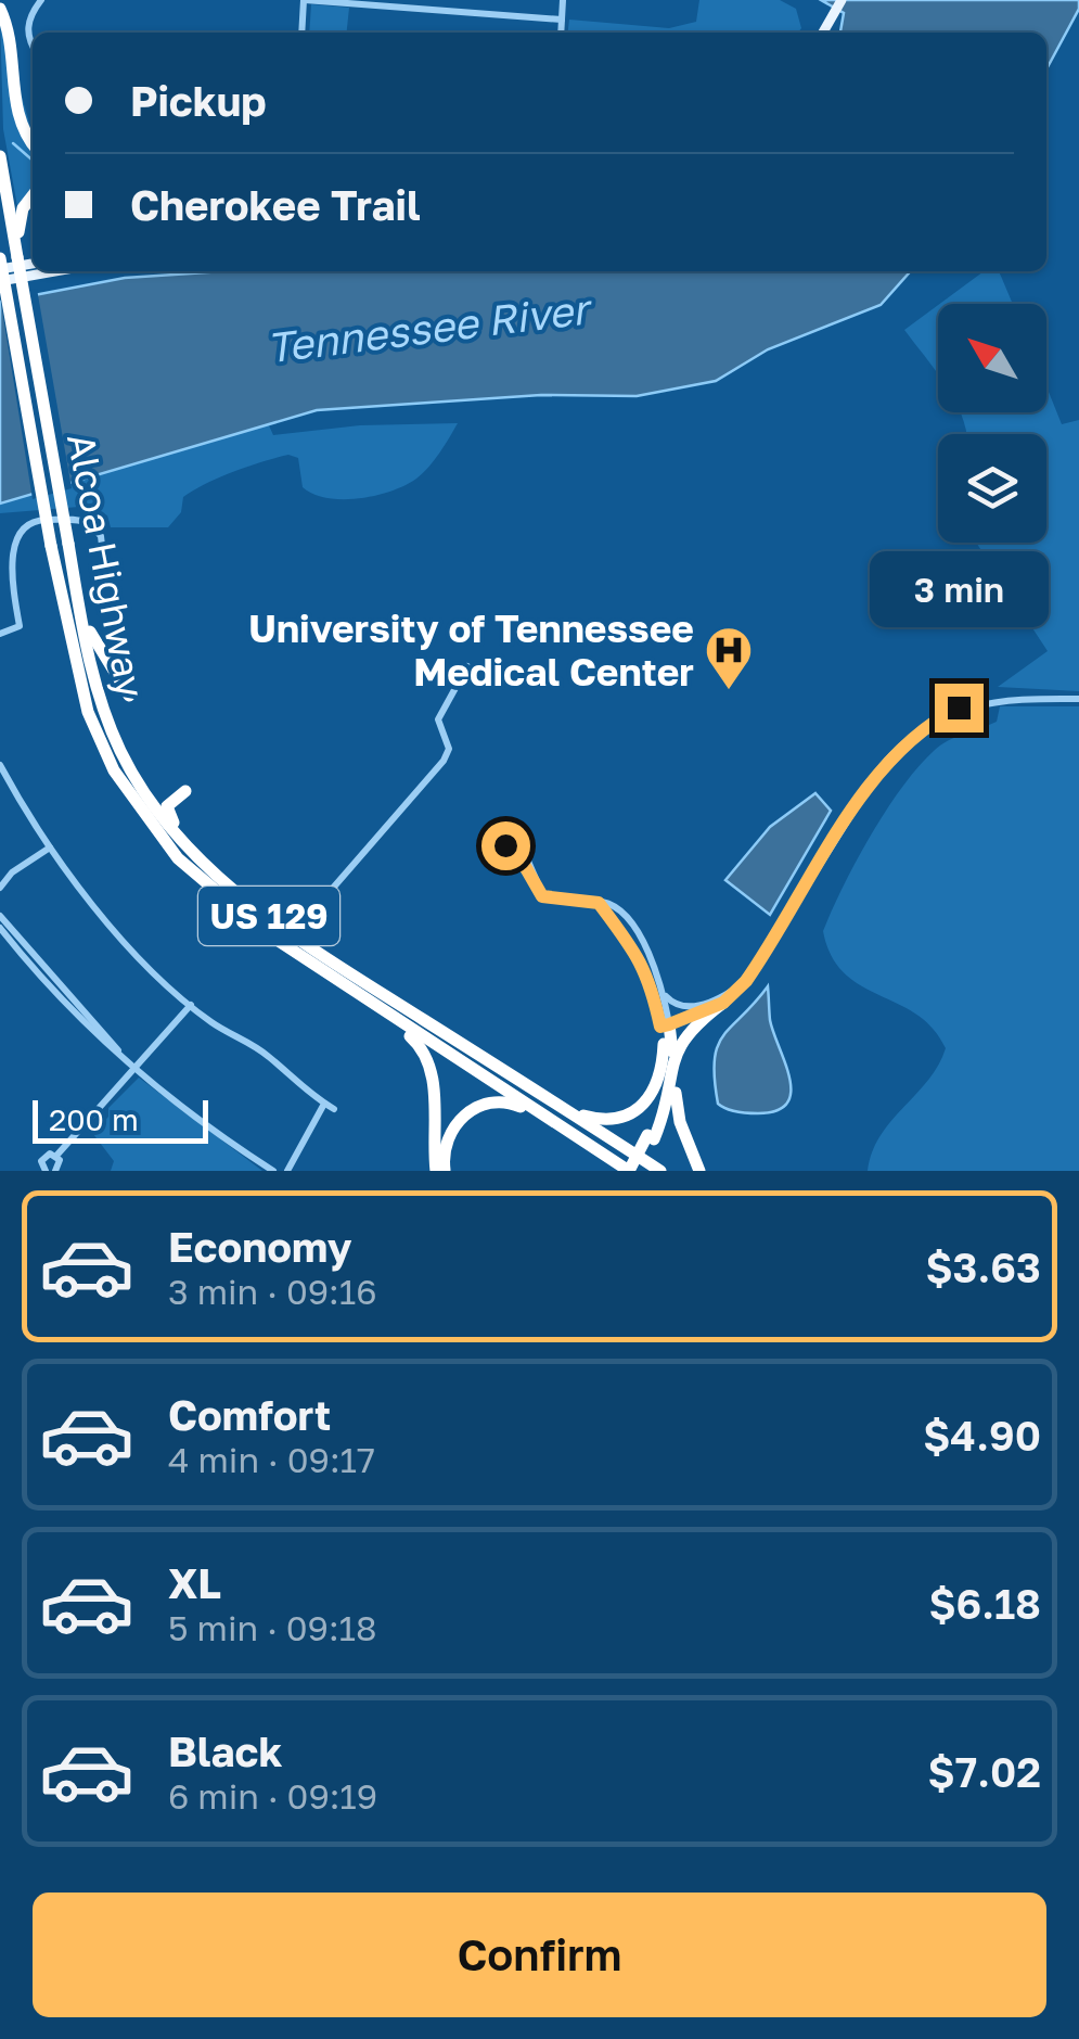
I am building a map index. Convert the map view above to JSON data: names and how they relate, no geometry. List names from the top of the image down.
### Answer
{
  "streets": {
    "highway": ["Alcoa Highway", "US 129"]
  },
  "water": ["Tennessee River"],
  "places": {
    "hospital": ["University of Tennessee Medical Center"]
  },
  "scale_bar": "200 m",
  "north": "top left",
  "page": {
    "banner": ["Pickup", "Cherokee Trail"],
    "bubble": "3 min",
    "scale": "200 m",
    "list": [
      {
        "name": "Economy",
        "note": "3 min · 09:16",
        "value": "$3.63"
      },
      {
        "name": "Comfort",
        "note": "4 min · 09:17",
        "value": "$4.90"
      },
      {
        "name": "XL",
        "note": "5 min · 09:18",
        "value": "$6.18"
      },
      {
        "name": "Black",
        "note": "6 min · 09:19",
        "value": "$7.02"
      }
    ],
    "buttons": "Confirm"
  }
}
